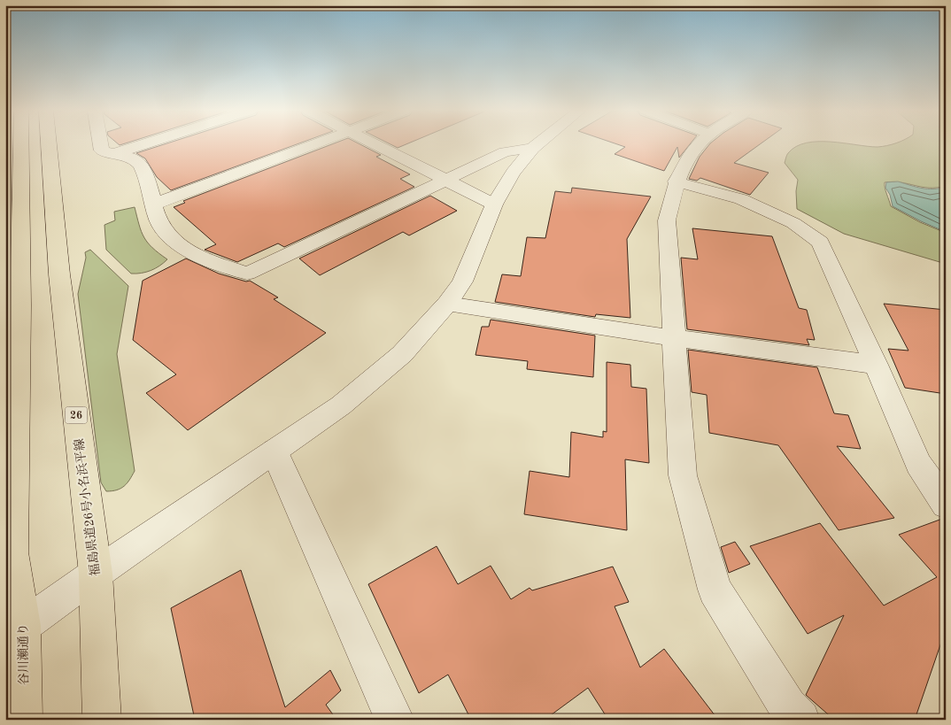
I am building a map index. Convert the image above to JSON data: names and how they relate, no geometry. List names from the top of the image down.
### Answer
{
  "streets": {
    "main road": ["26", "福島県道26号小名浜平線", "谷川瀬通り"]
  }
}
